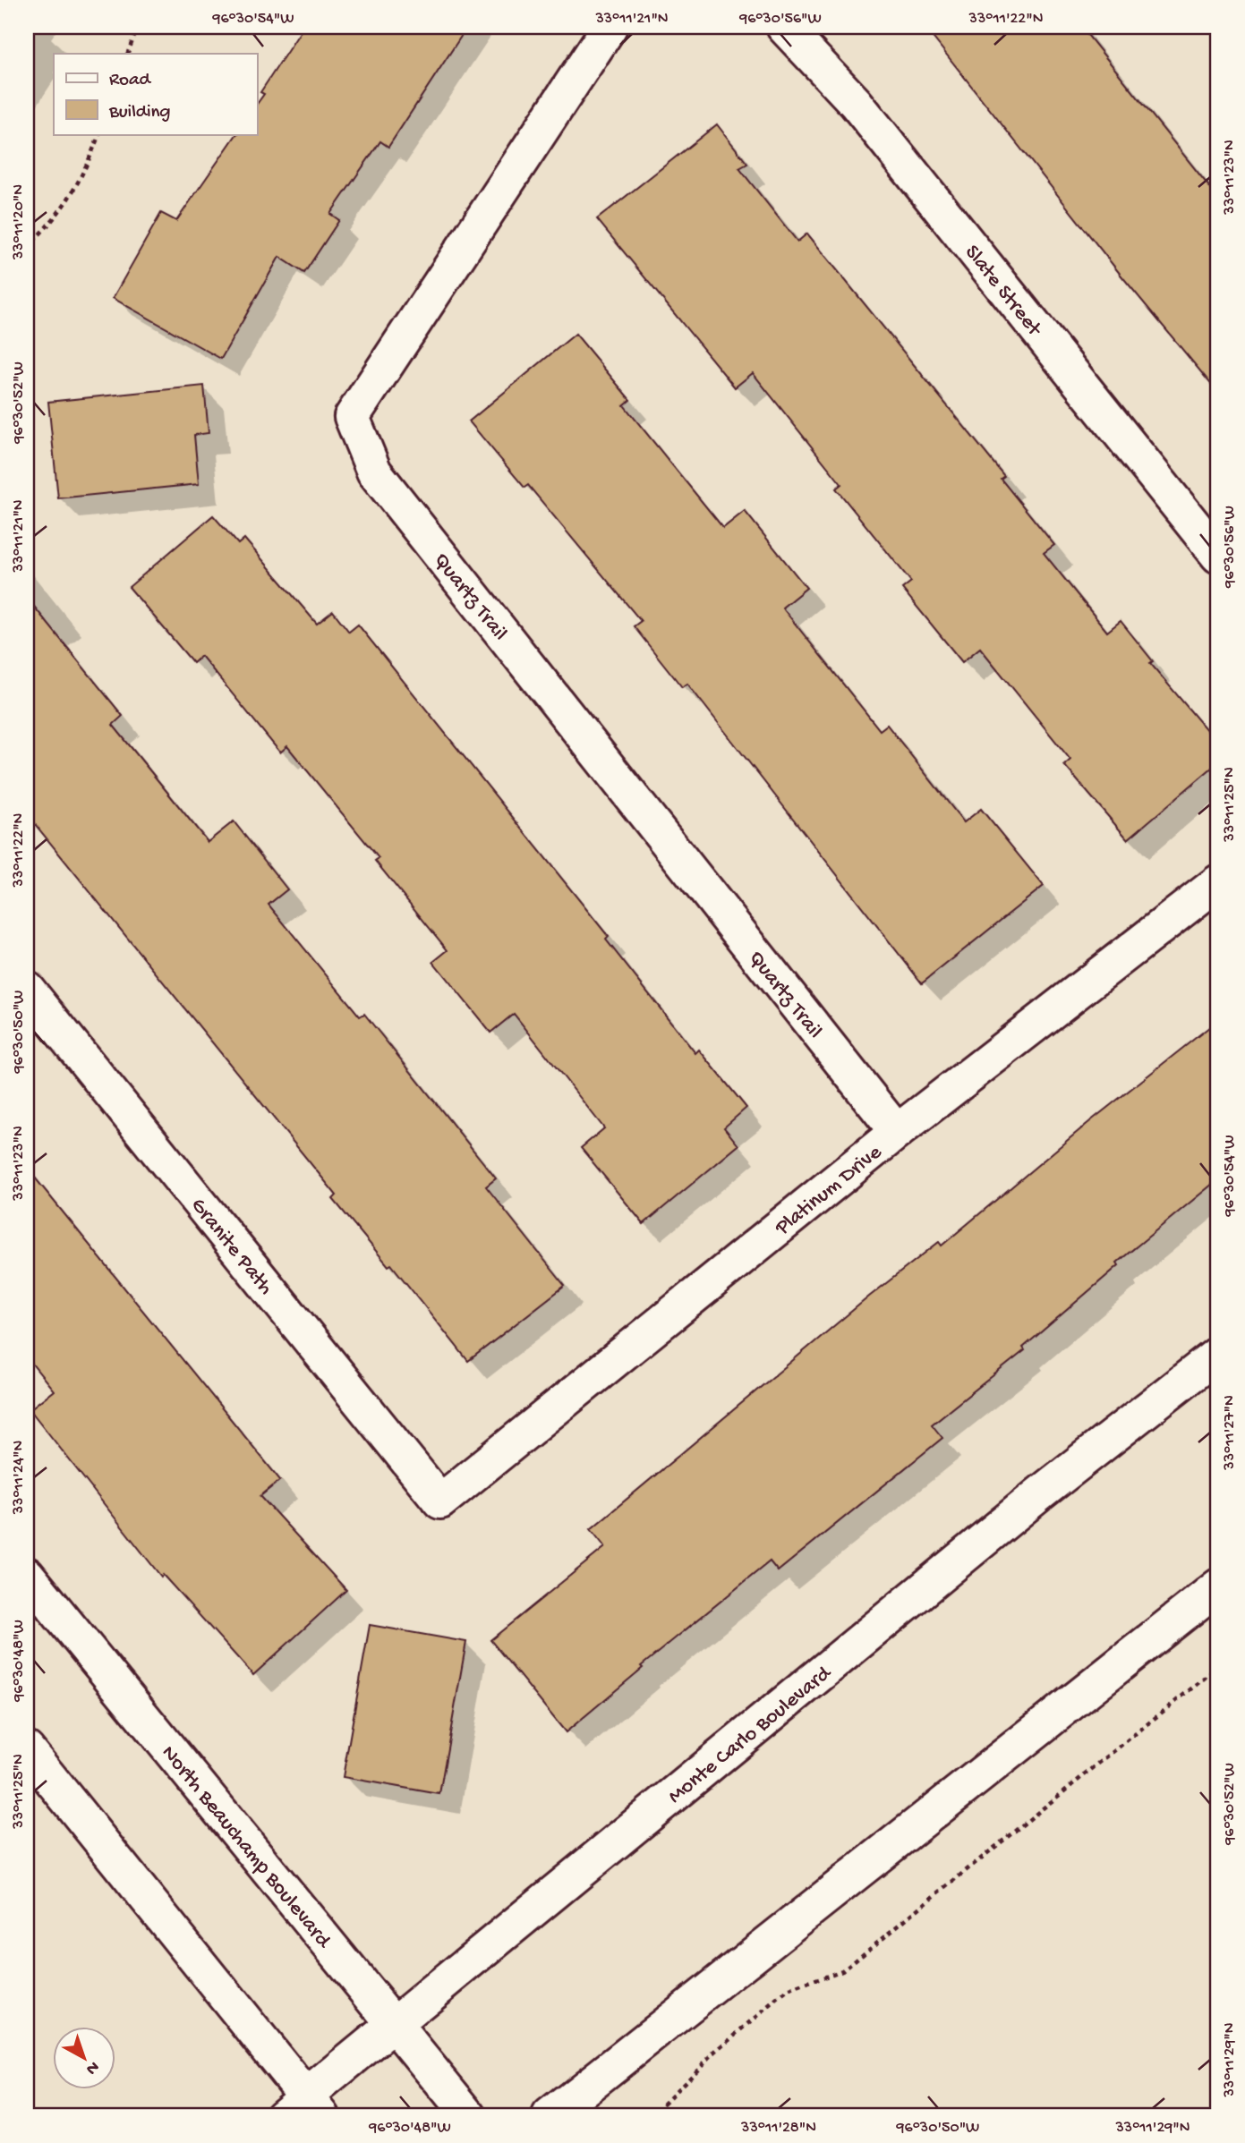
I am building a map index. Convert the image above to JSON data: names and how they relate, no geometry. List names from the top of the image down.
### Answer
{
  "streets": {
    "street": [
      "Slate Street",
      "Quartz Trail",
      "Platinum Drive",
      "Granite Path",
      "Monte Carlo Boulevard",
      "North Beauchamp Boulevard"
    ]
  },
  "crossings": [
    ["Quartz Trail", "Platinum Drive"],
    ["Platinum Drive", "Granite Path"],
    ["Monte Carlo Boulevard", "North Beauchamp Boulevard"]
  ],
  "legend": ["Road", "Building"],
  "north": "bottom right",
  "coordinates": [
    "96°30'54\"W",
    "33°11'21\"N",
    "96°30'56\"W",
    "33°11'22\"N",
    "33°11'23\"N",
    "33°11'20\"N",
    "96°30'52\"W",
    "33°11'25\"N",
    "96°30'50\"W",
    "33°11'27\"N",
    "33°11'24\"N",
    "96°30'48\"W",
    "33°11'29\"N",
    "33°11'28\"N"
  ]
}
